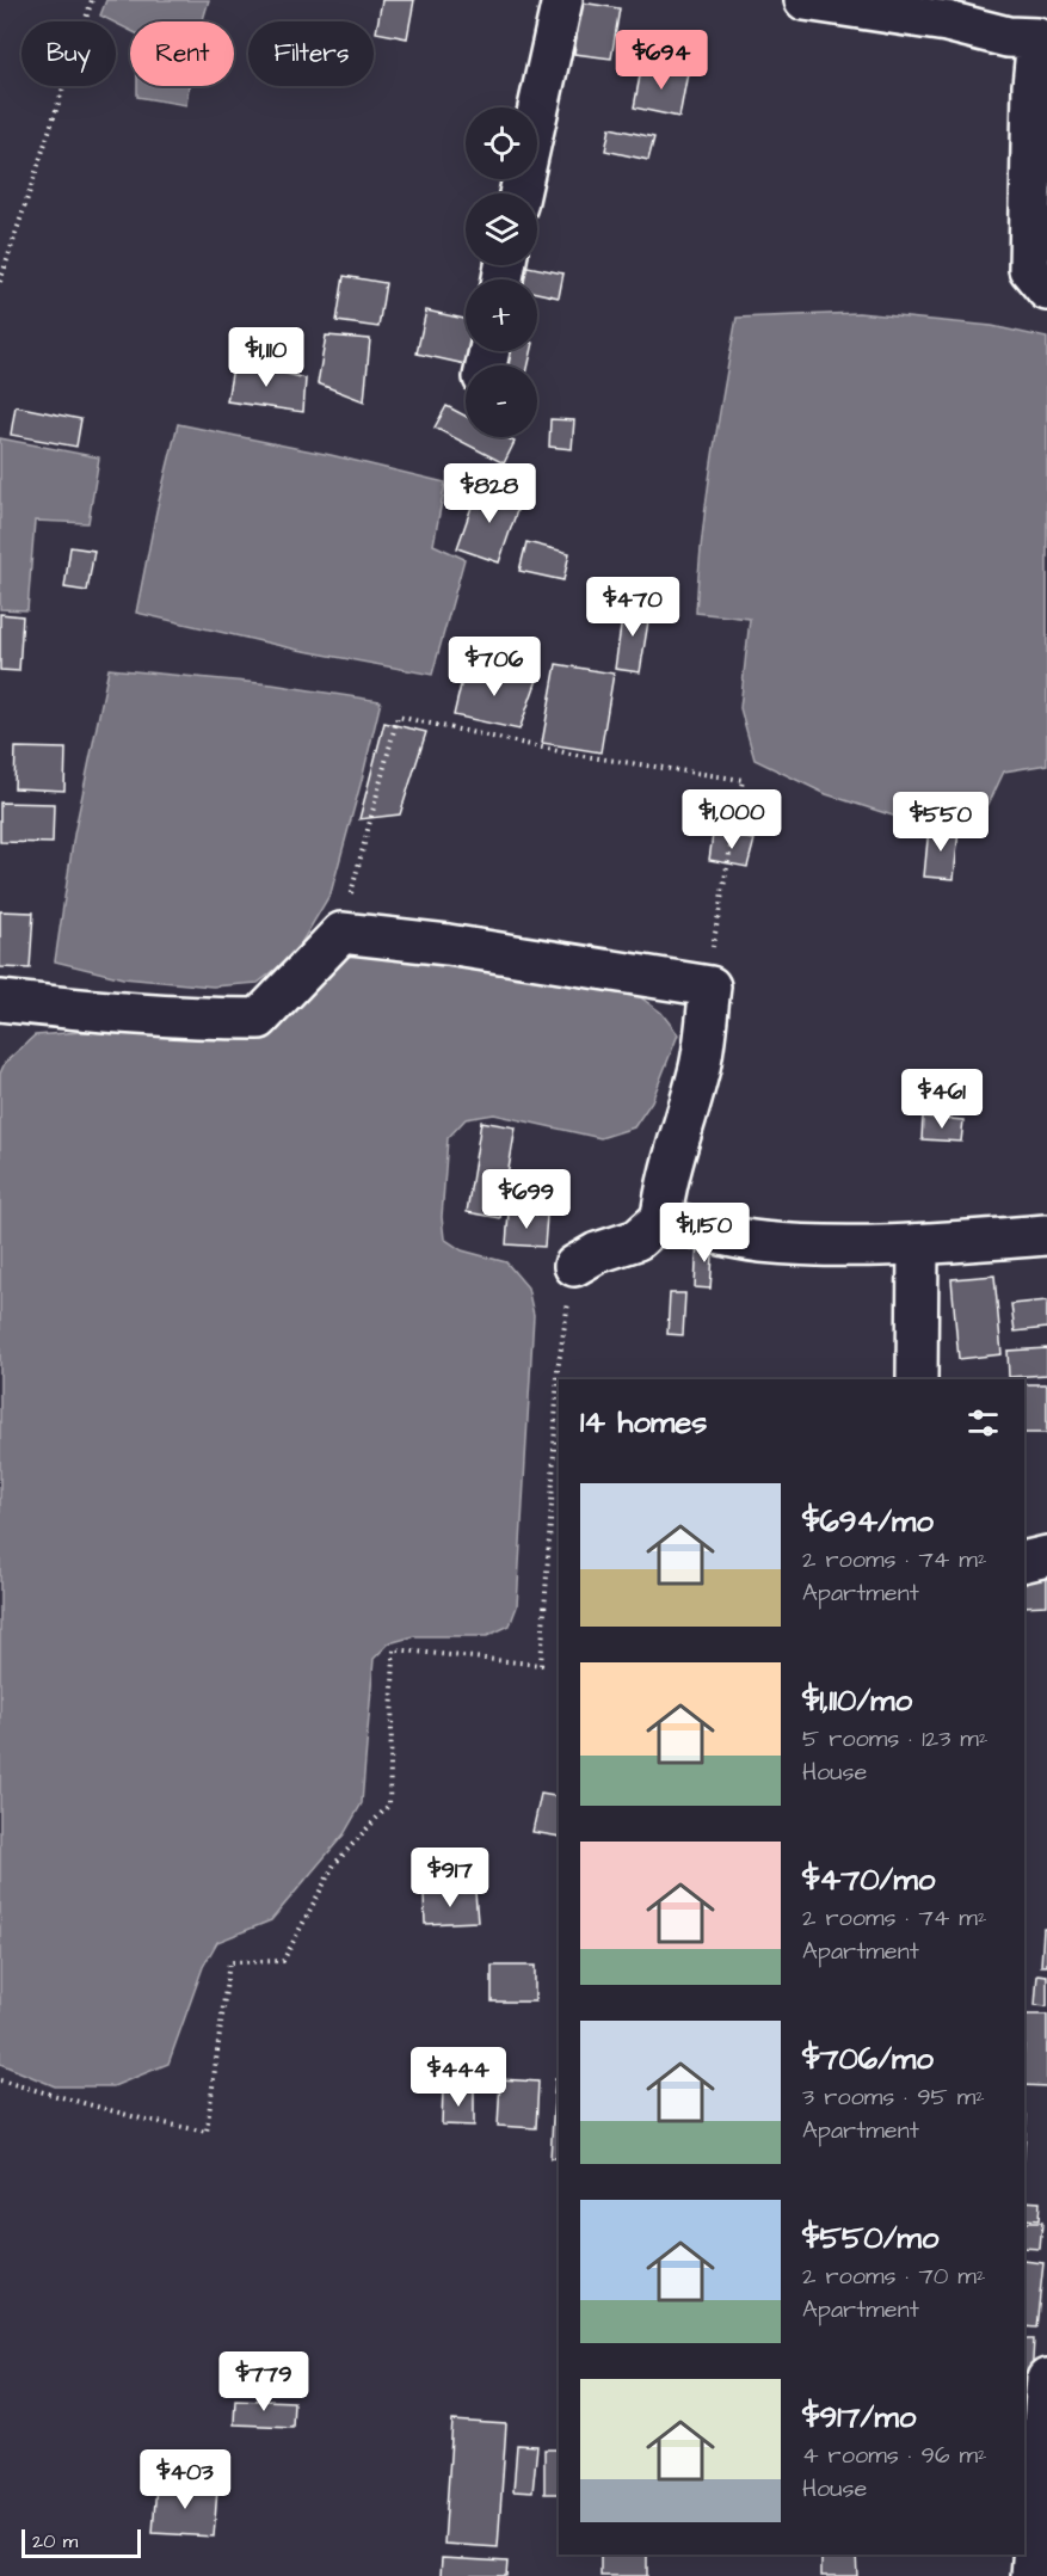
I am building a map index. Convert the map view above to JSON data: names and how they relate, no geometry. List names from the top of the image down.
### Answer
{
  "scale_bar": "20 m",
  "page": {
    "chip": ["Buy", "Rent", "Filters"],
    "price": [
      "$694",
      "$1,110",
      "$828",
      "$470",
      "$706",
      "$1,000",
      "$550",
      "$461",
      "$699",
      "$1,150",
      "$917",
      "$444",
      "$779",
      "$403"
    ],
    "map_buttons": ["+", "−"],
    "heading": "14 homes",
    "list": [
      {
        "name": "$694/mo",
        "note": "2 rooms · 74 m² · Apartment"
      },
      {
        "name": "$1,110/mo",
        "note": "5 rooms · 123 m² · House"
      },
      {
        "name": "$470/mo",
        "note": "2 rooms · 74 m² · Apartment"
      },
      {
        "name": "$706/mo",
        "note": "3 rooms · 95 m² · Apartment"
      },
      {
        "name": "$550/mo",
        "note": "2 rooms · 70 m² · Apartment"
      },
      {
        "name": "$917/mo",
        "note": "4 rooms · 96 m² · House"
      }
    ],
    "scale": "20 m"
  }
}
